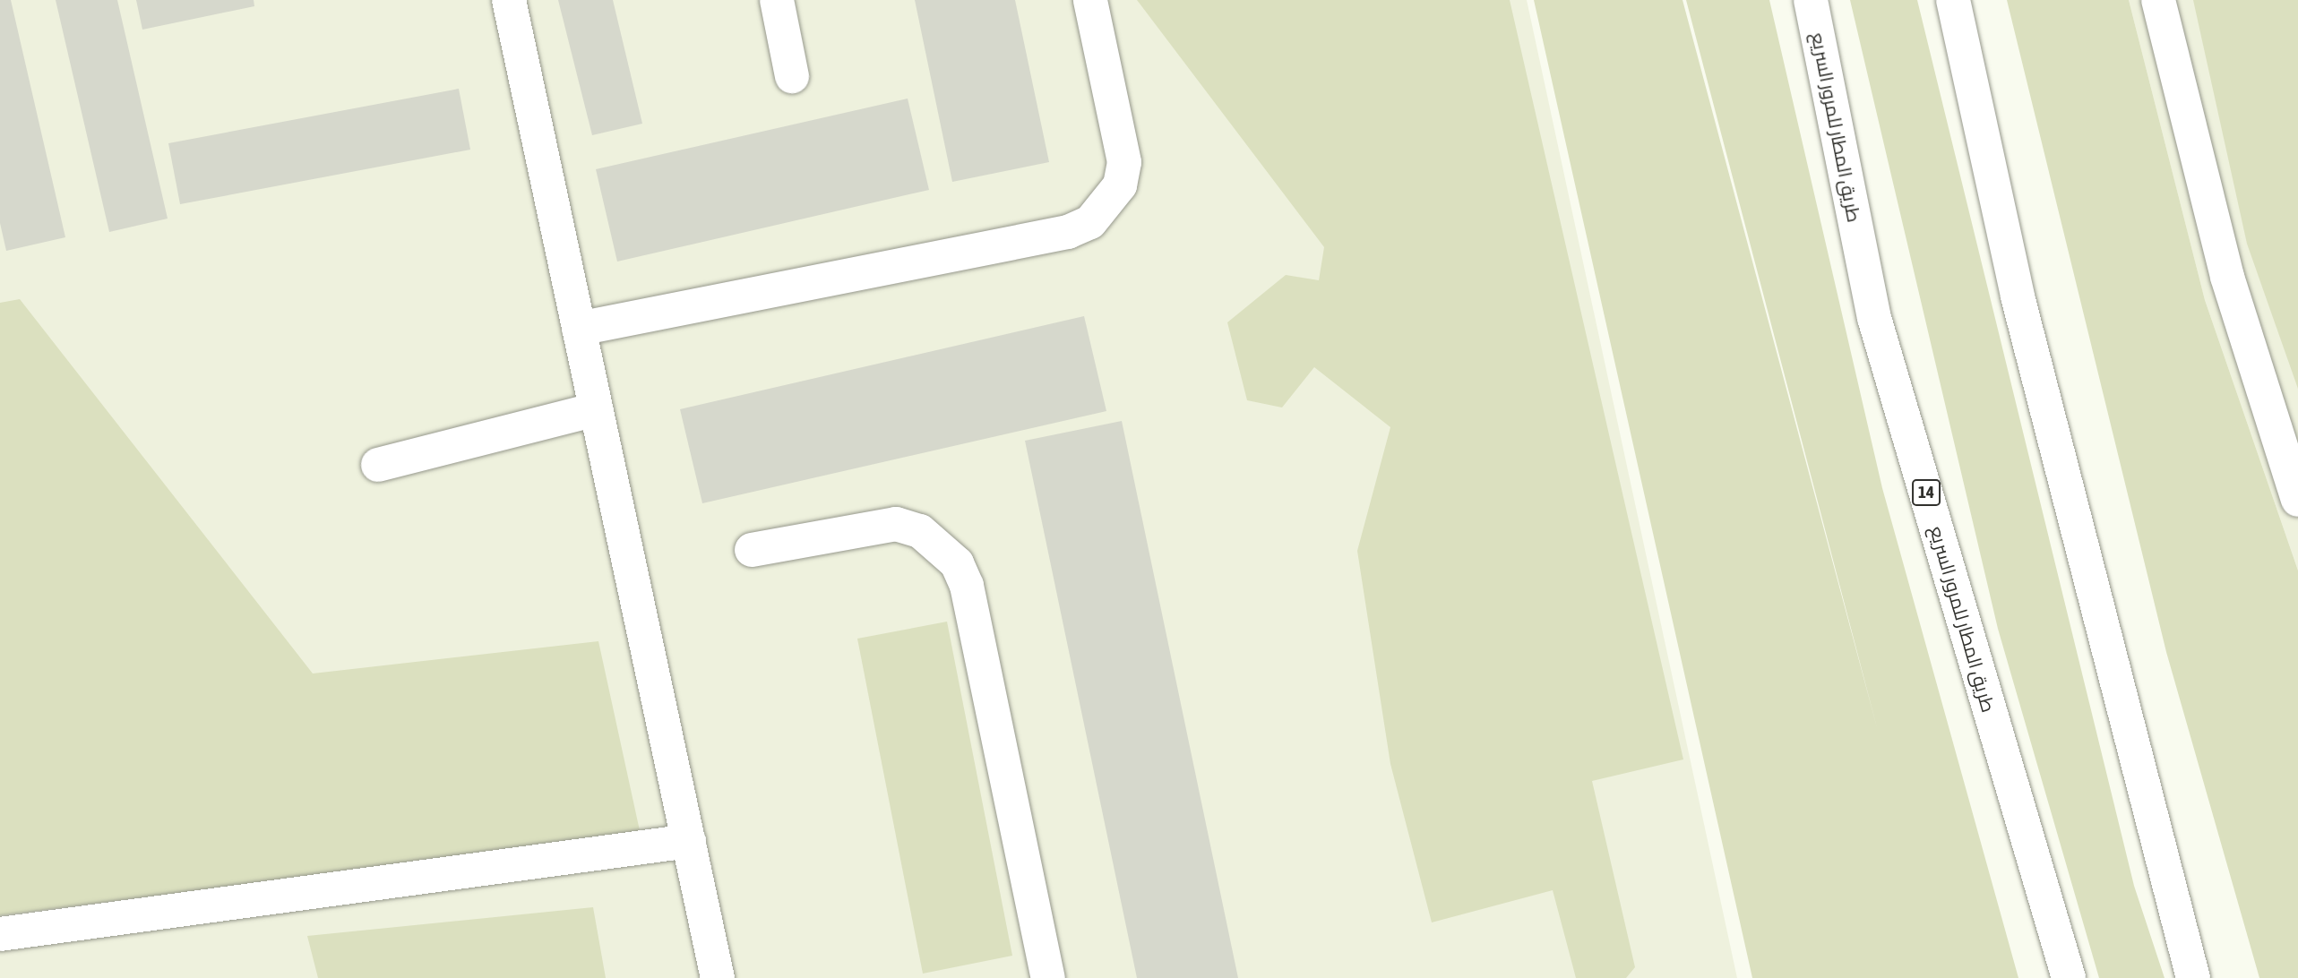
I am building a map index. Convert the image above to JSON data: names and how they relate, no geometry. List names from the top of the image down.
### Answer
{
  "streets": {
    "main road": ["طريق المطار للمرور السريع", "14"]
  }
}
